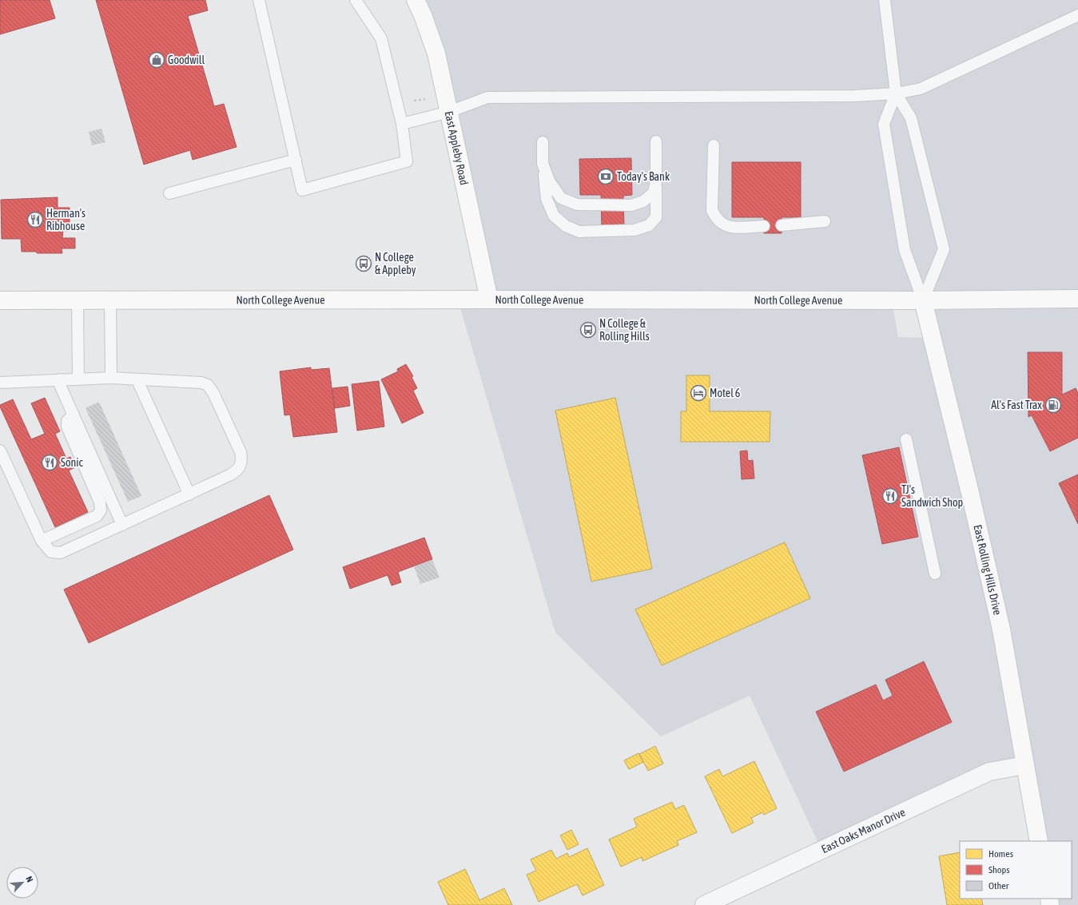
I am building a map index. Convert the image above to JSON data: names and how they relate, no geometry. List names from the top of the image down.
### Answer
{
  "streets": {
    "main road": ["East Appleby Road", "North College Avenue", "East Rolling Hills Drive"],
    "street": ["East Oaks Manor Drive"]
  },
  "crossings": [
    ["East Appleby Road", "North College Avenue"],
    ["North College Avenue", "East Rolling Hills Drive"],
    ["East Rolling Hills Drive", "East Oaks Manor Drive"]
  ],
  "places": {
    "shop": ["Goodwill"],
    "bank": ["Today's Bank"],
    "restaurant": ["Herman's Ribhouse", "Sonic", "TJ's Sandwich Shop"],
    "bus stop": ["N College & Appleby", "N College & Rolling Hills"],
    "hotel": ["Motel 6"],
    "fuel station": ["Al's Fast Trax"]
  },
  "legend": ["Homes", "Shops", "Other"],
  "north": "top right"
}
